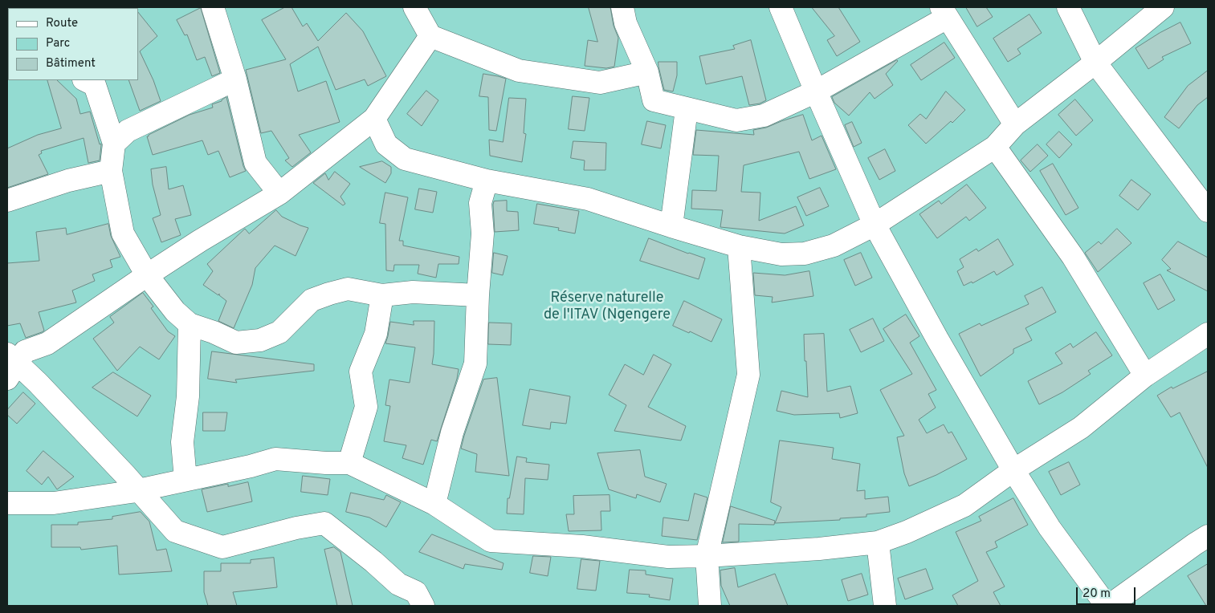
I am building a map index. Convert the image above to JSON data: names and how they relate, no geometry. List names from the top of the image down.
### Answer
{
  "parks": ["Réserve naturelle de l'ITAV (Ngengere"],
  "legend": ["Route", "Parc", "Bâtiment"],
  "scale_bar": "20 m"
}
